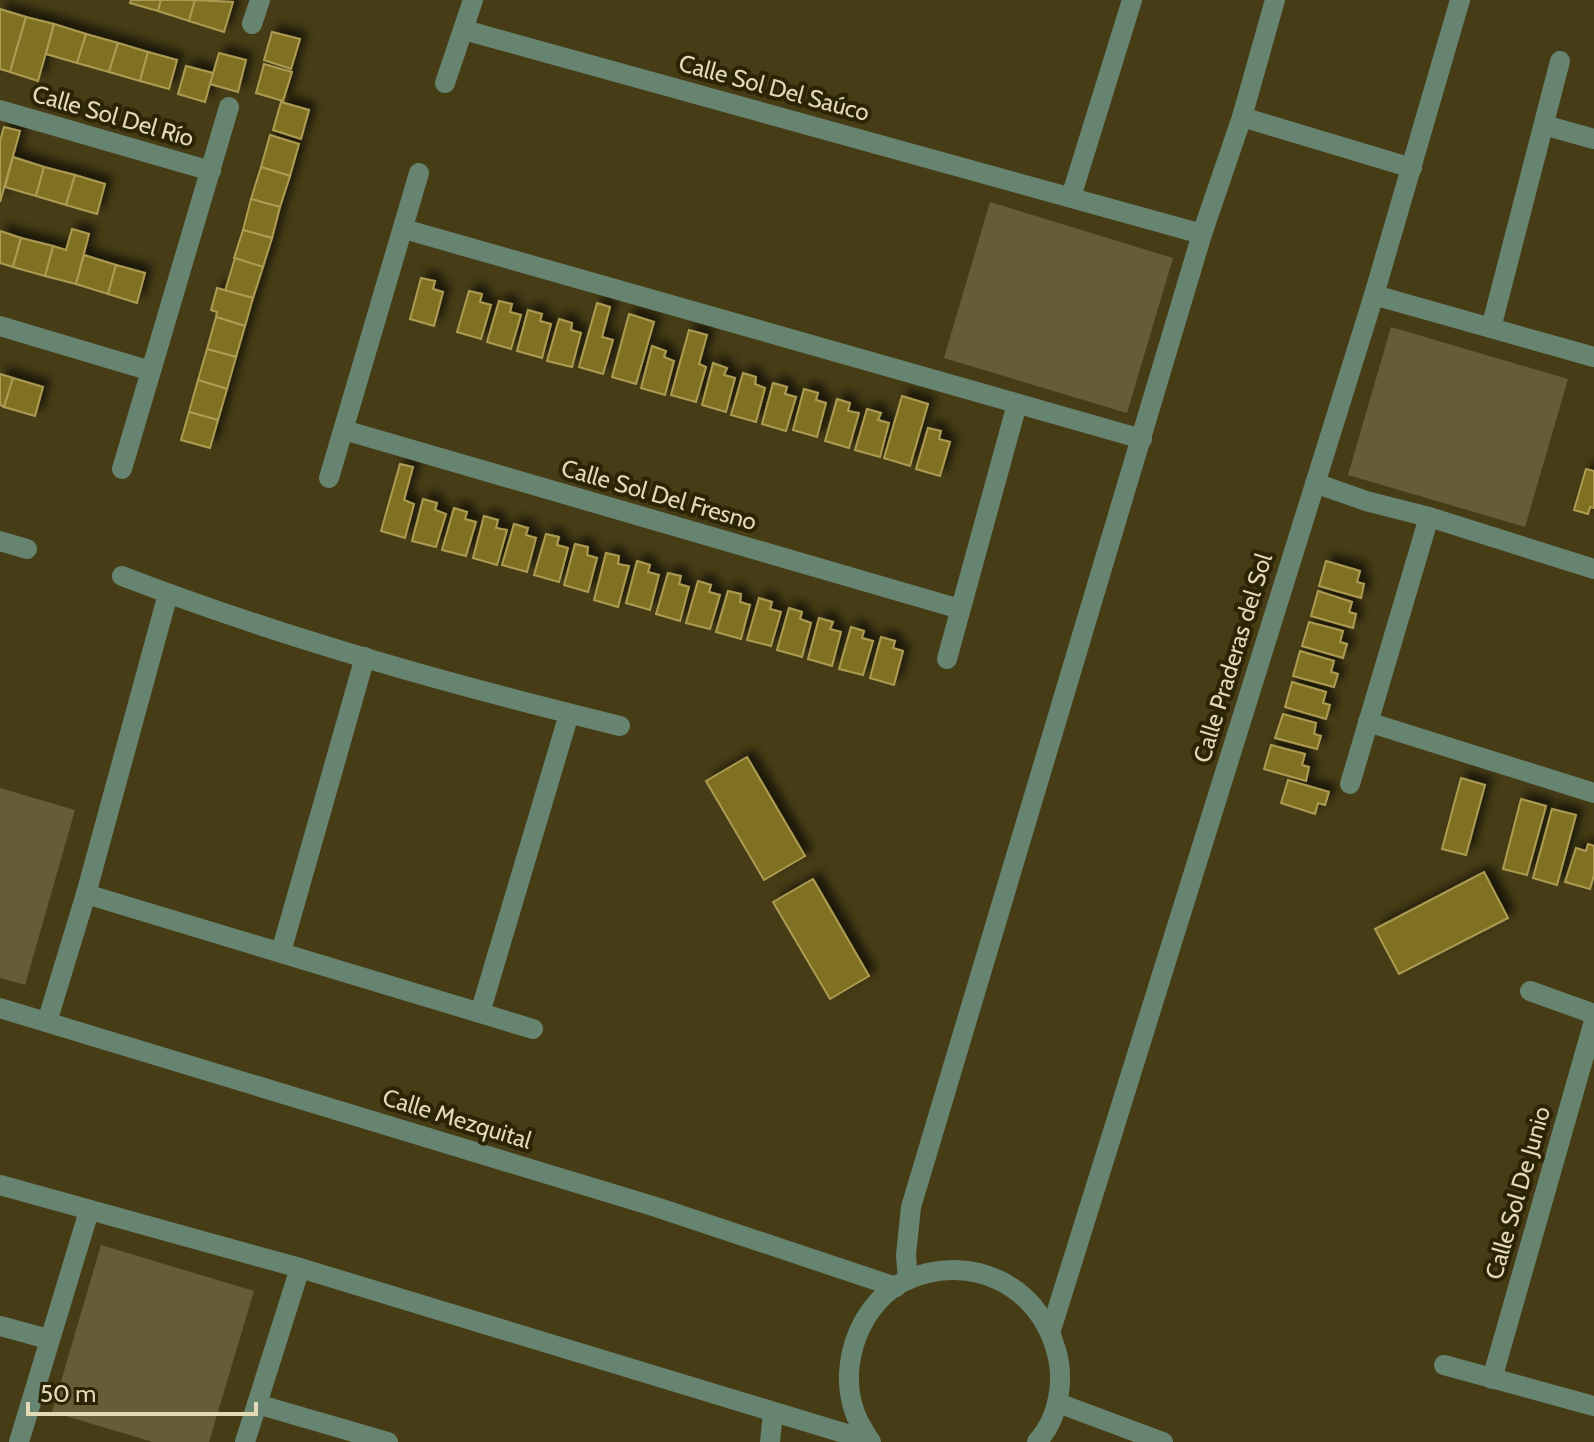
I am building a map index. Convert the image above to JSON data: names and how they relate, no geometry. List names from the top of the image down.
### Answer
{
  "streets": {
    "street": [
      "Calle Sol Del Saúco",
      "Calle Sol Del Río",
      "Calle Sol Del Fresno",
      "Calle Praderas del Sol",
      "Calle Mezquital",
      "Calle Sol De Junio"
    ]
  },
  "scale_bar": "50 m"
}
